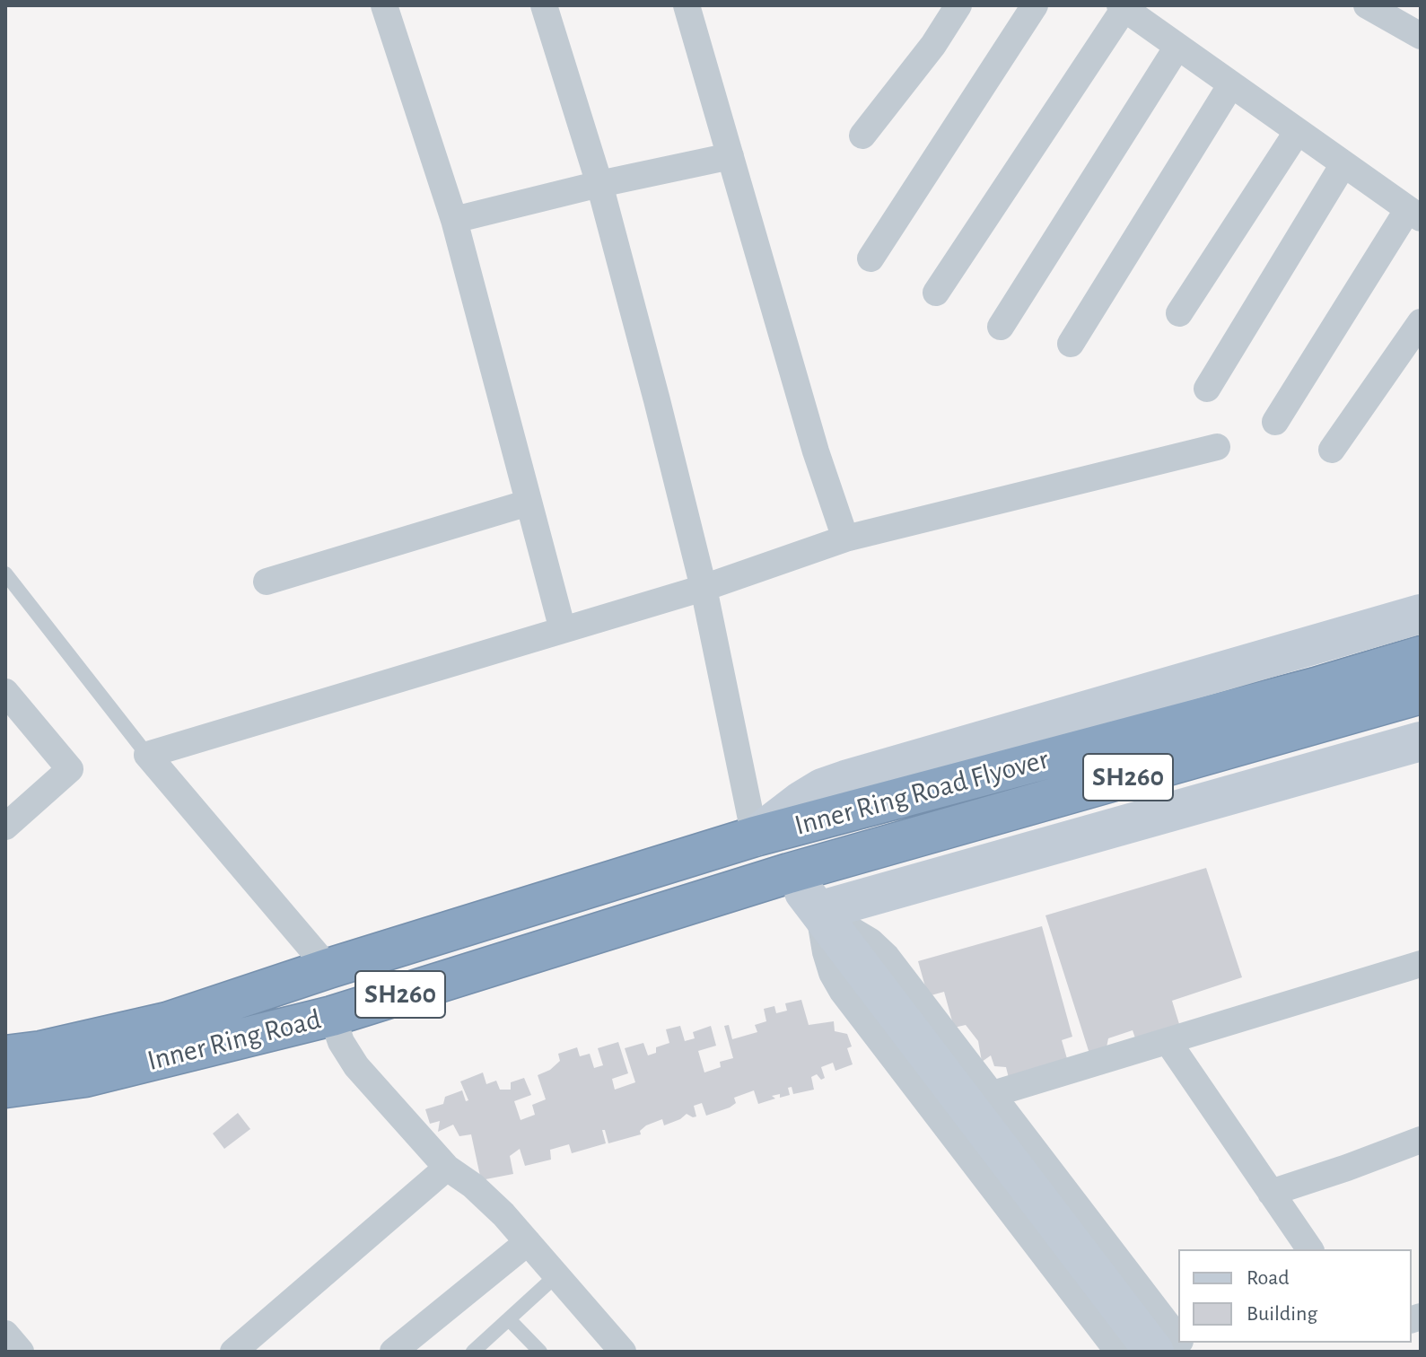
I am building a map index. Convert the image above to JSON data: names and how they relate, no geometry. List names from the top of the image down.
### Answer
{
  "streets": {
    "highway": ["SH260", "Inner Ring Road Flyover", "Inner Ring Road"]
  },
  "crossings": [
    ["Inner Ring Road Flyover", "Inner Ring Road"]
  ],
  "legend": ["Road", "Building"]
}
